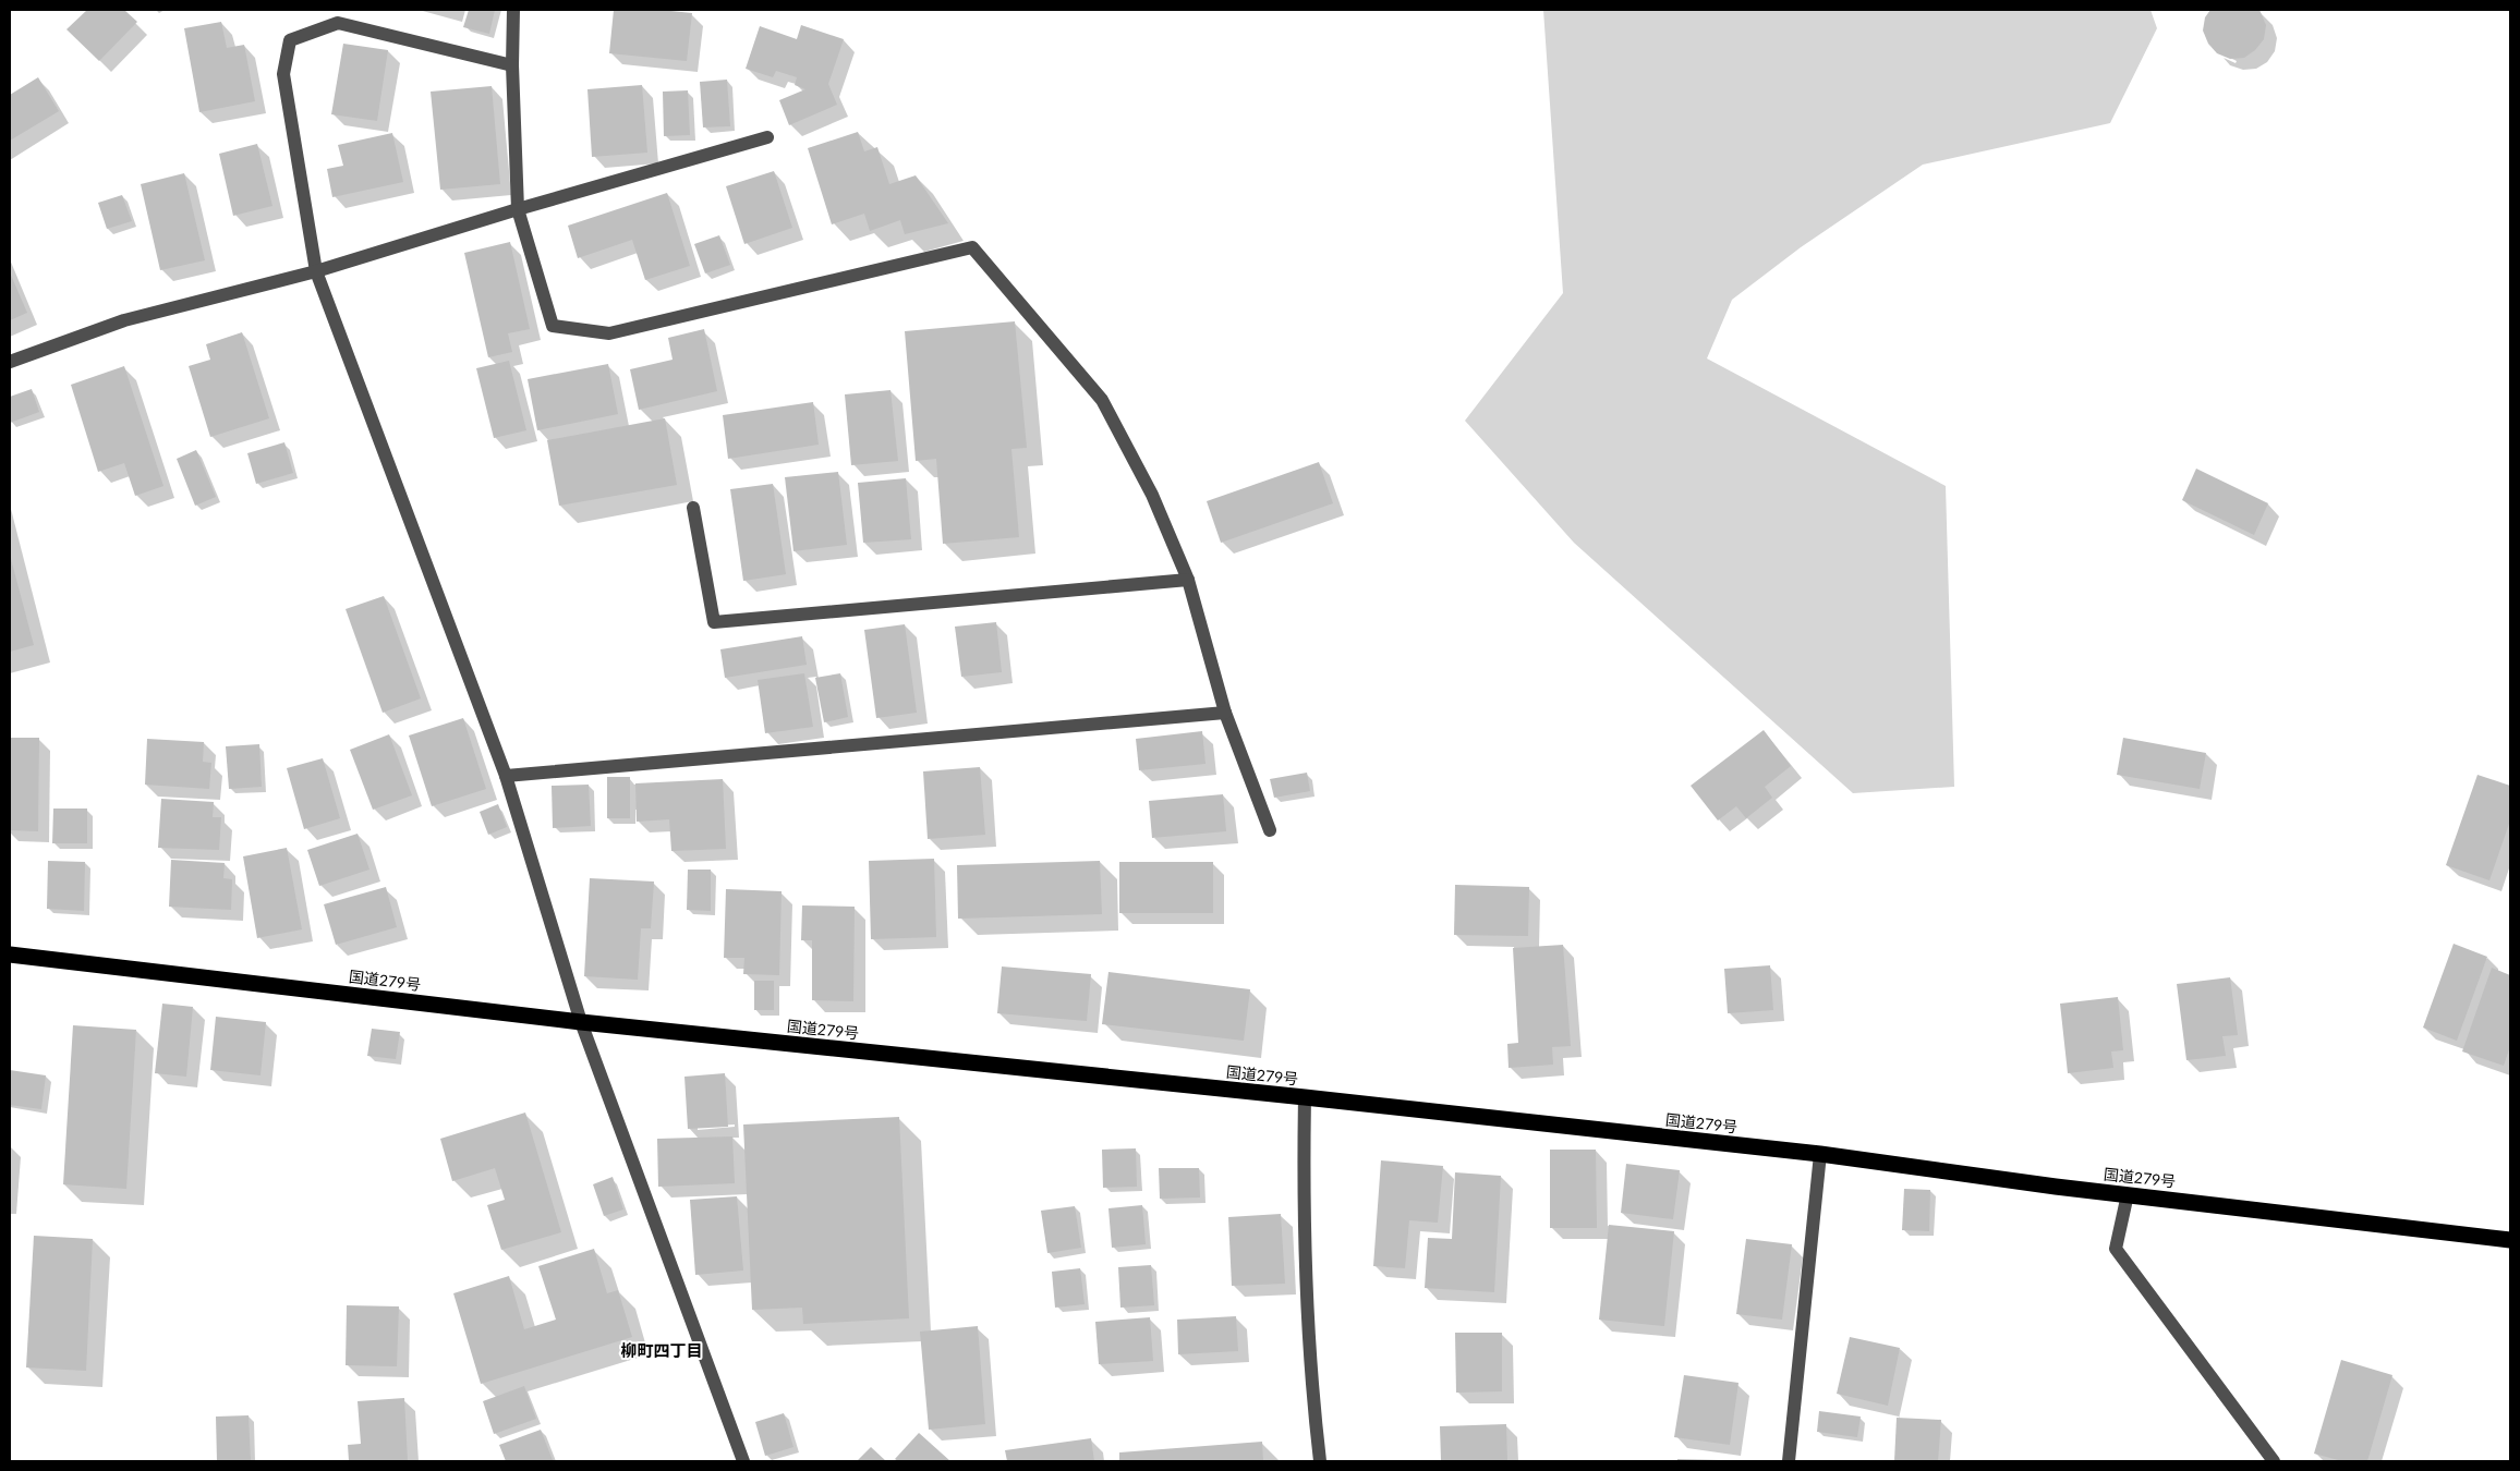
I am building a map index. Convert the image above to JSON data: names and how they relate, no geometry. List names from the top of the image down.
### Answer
{
  "streets": {
    "highway": ["国道279号"]
  },
  "districts": ["柳町四丁目"]
}
